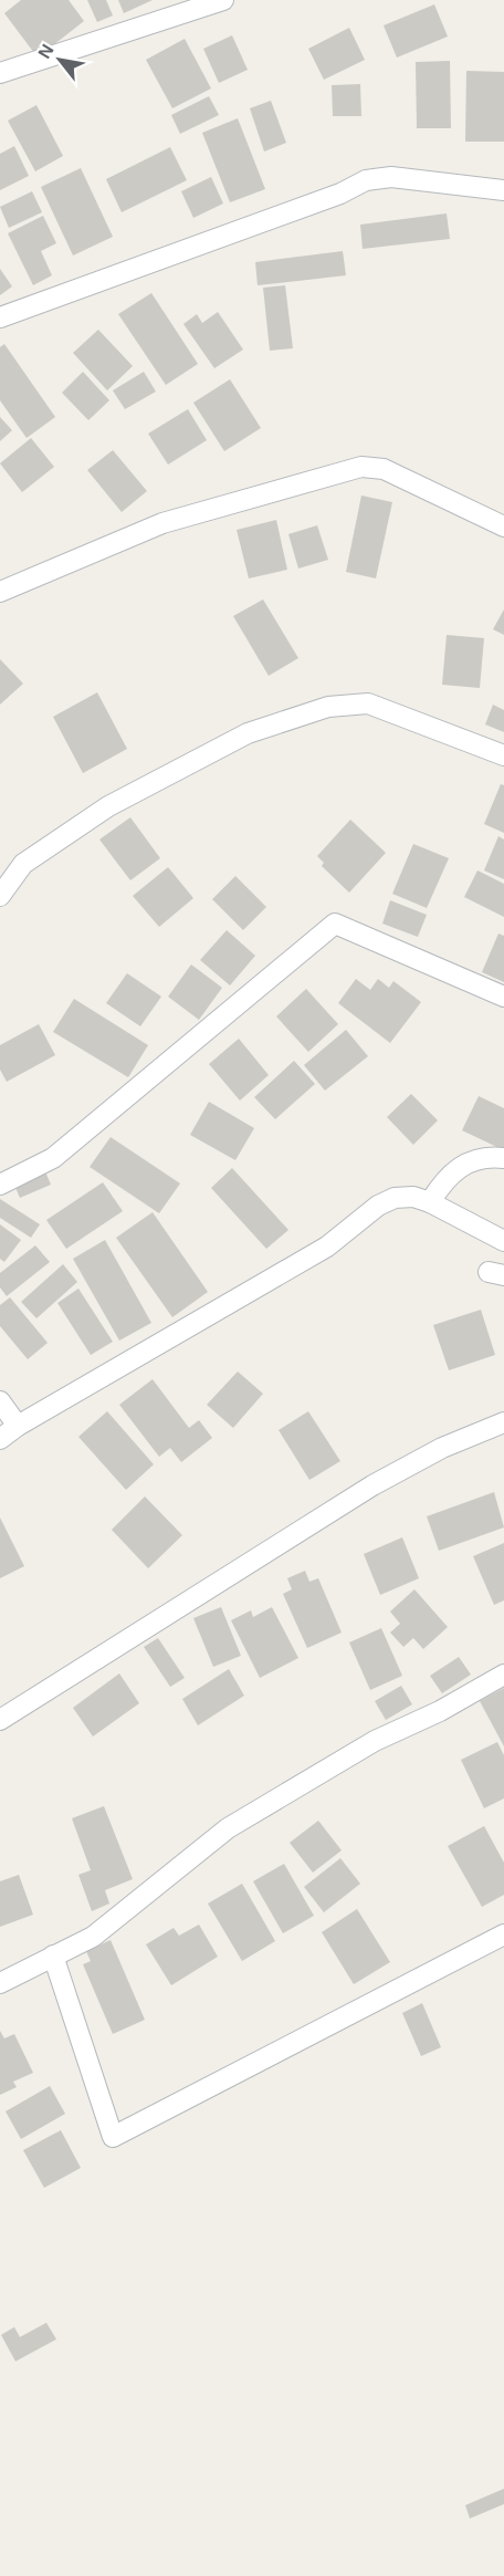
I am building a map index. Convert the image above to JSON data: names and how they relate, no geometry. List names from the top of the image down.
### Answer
{
  "north": "top left"
}
